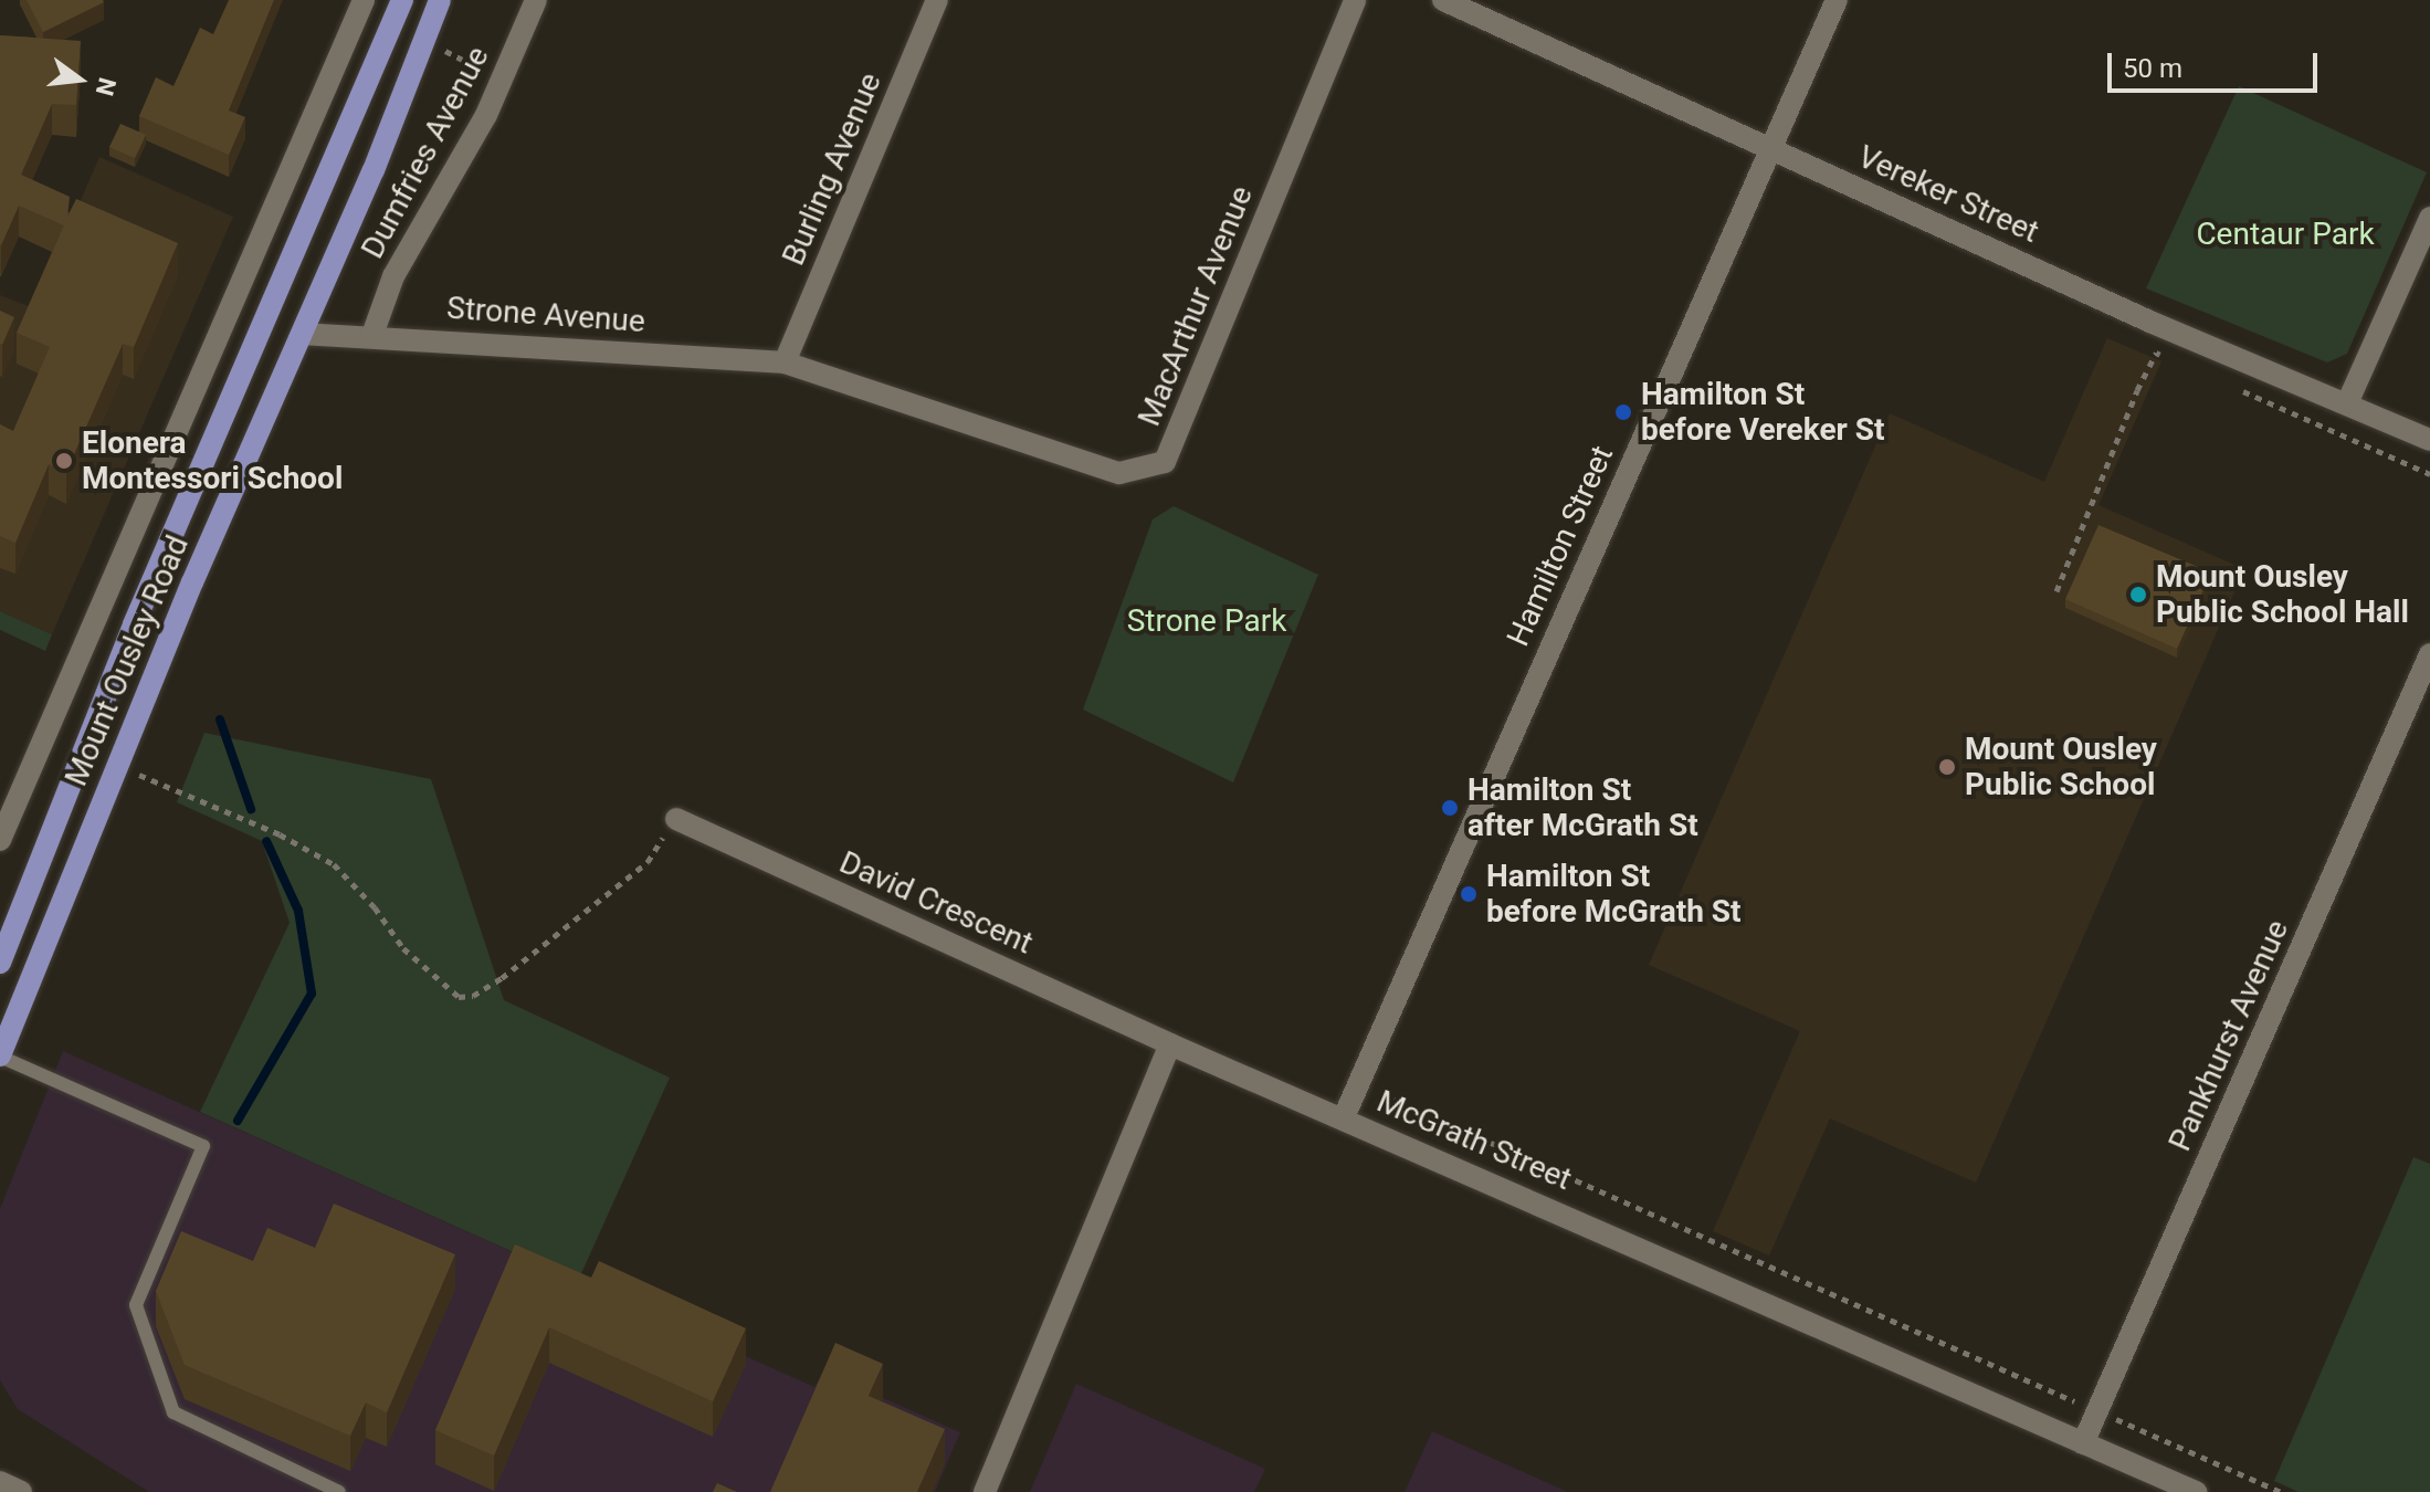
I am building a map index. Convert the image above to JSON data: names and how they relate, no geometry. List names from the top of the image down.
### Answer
{
  "streets": {
    "main road": ["Mount Ousley Road"],
    "street": [
      "Dumfries Avenue",
      "Burling Avenue",
      "Vereker Street",
      "MacArthur Avenue",
      "Strone Avenue",
      "Hamilton Street",
      "David Crescent",
      "Pankhurst Avenue",
      "McGrath Street"
    ]
  },
  "crossings": [
    ["Dumfries Avenue", "Strone Avenue"],
    ["Burling Avenue", "MacArthur Avenue"],
    ["Burling Avenue", "Strone Avenue"],
    ["Vereker Street", "Hamilton Street"],
    ["MacArthur Avenue", "Strone Avenue"],
    ["Strone Avenue", "Mount Ousley Road"],
    ["Hamilton Street", "McGrath Street"],
    ["David Crescent", "McGrath Street"],
    ["Pankhurst Avenue", "McGrath Street"]
  ],
  "parks": ["Centaur Park", "Strone Park"],
  "places": [
    "Hamilton St before Vereker St",
    "Elonera Montessori School",
    "Mount Ousley Public School Hall",
    "Mount Ousley Public School",
    "Hamilton St after McGrath St",
    "Hamilton St before McGrath St"
  ],
  "scale_bar": "50 m",
  "north": "right"
}
